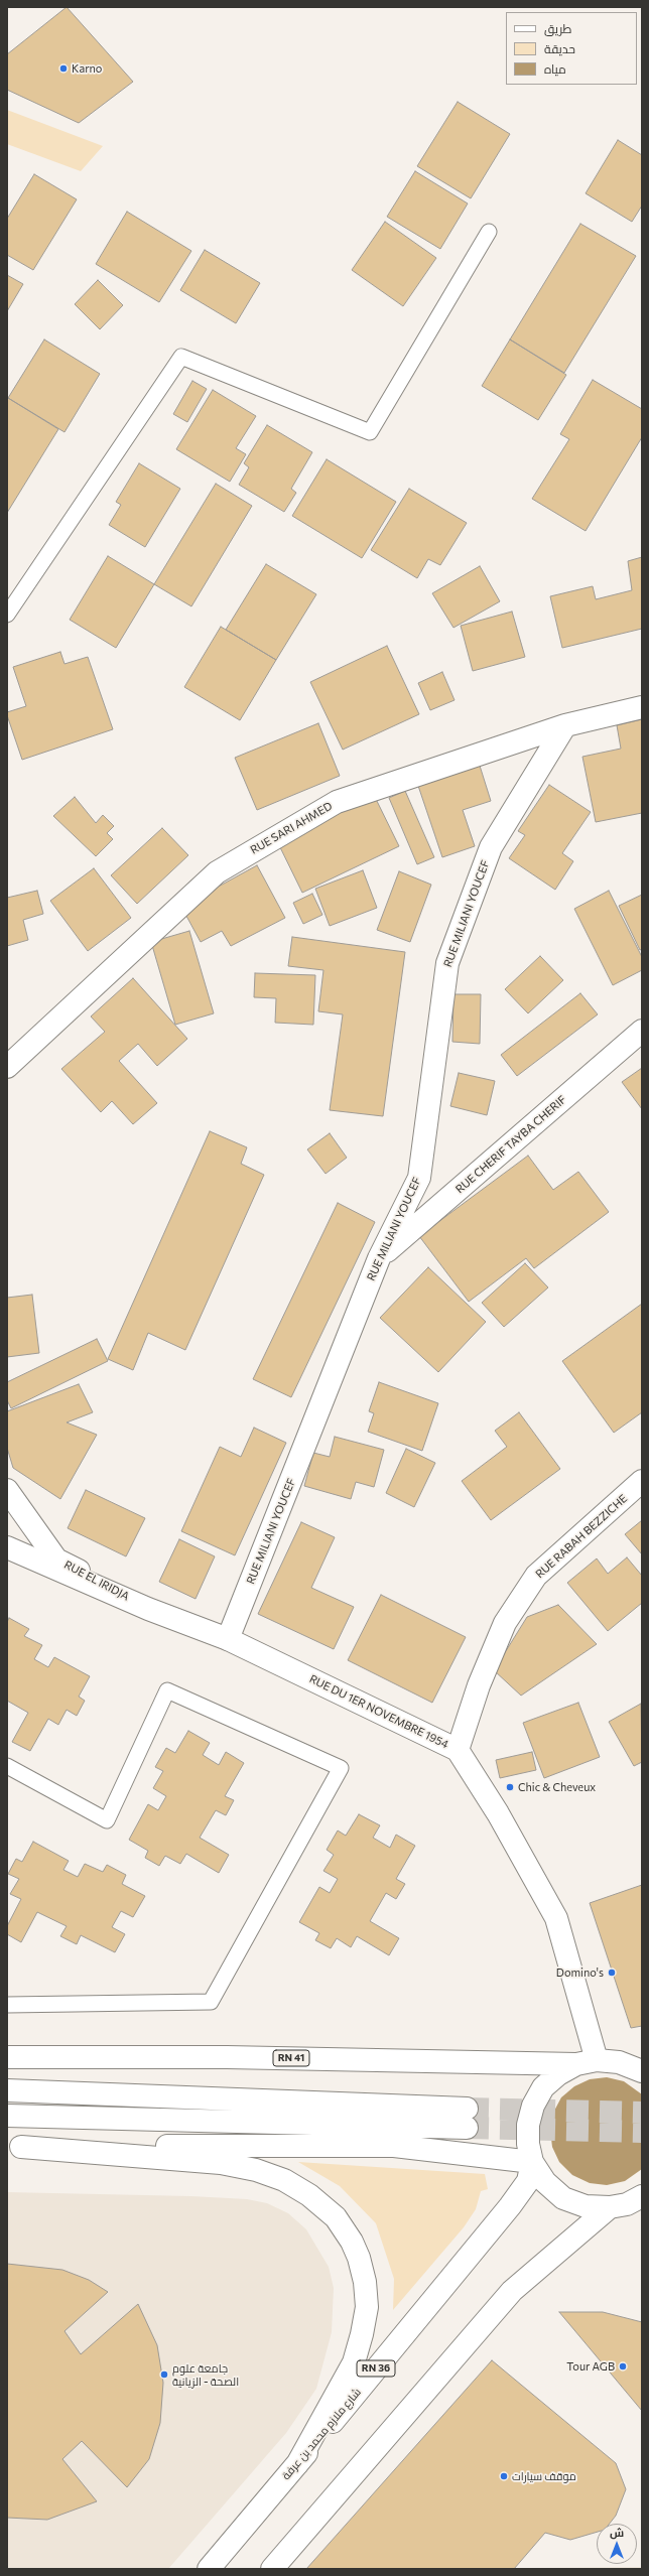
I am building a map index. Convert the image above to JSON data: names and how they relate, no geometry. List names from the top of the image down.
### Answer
{
  "streets": {
    "main road": [
      "RUE SARI AHMED",
      "RUE MILIANI YOUCEF",
      "RUE CHERIF TAYBA CHERIF",
      "RUE RABAH BEZZICHE",
      "RUE EL IRIDJA",
      "RUE DU 1ER NOVEMBRE 1954",
      "RN 41",
      "RN 36",
      "شارع ملازم محمد بن عرفة"
    ]
  },
  "crossings": [
    ["RUE SARI AHMED", "RUE MILIANI YOUCEF"],
    ["RUE MILIANI YOUCEF", "RUE CHERIF TAYBA CHERIF"],
    ["RUE MILIANI YOUCEF", "RUE DU 1ER NOVEMBRE 1954"],
    ["RUE RABAH BEZZICHE", "RUE DU 1ER NOVEMBRE 1954"],
    ["RUE EL IRIDJA", "RUE DU 1ER NOVEMBRE 1954"],
    ["RUE DU 1ER NOVEMBRE 1954", "RN 41"]
  ],
  "places": [
    "Karno",
    "Chic & Cheveux",
    "Domino's",
    "Tour AGB",
    "جامعة علوم الصحة - الزيانية",
    "موقف سيارات"
  ],
  "legend": ["طريق", "حديقة", "مياه"],
  "north": "top"
}
